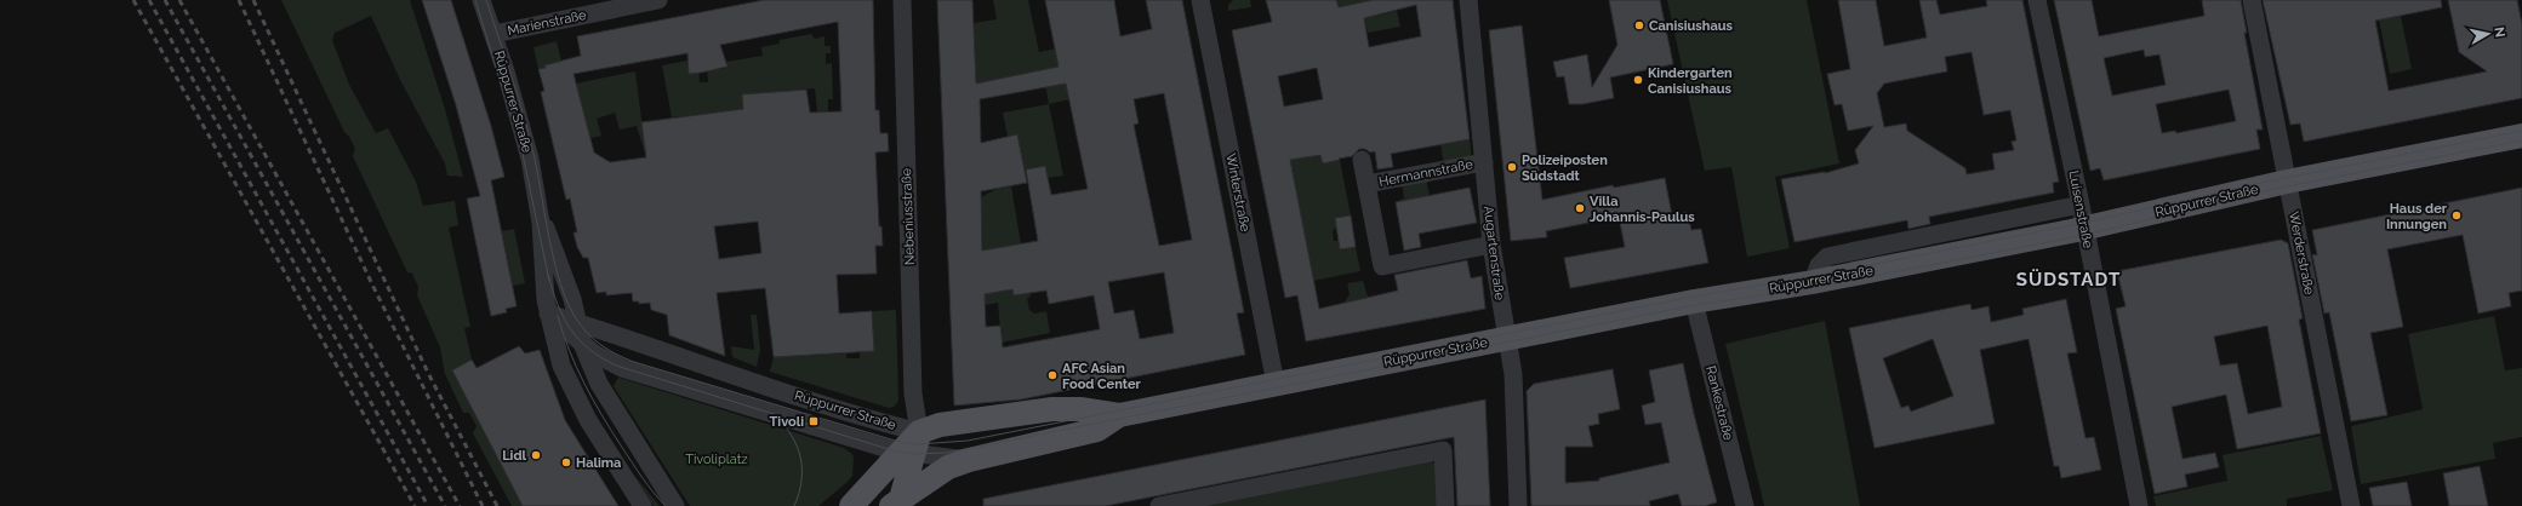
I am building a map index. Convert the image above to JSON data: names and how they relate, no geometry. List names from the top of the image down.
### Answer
{
  "streets": {
    "main road": ["Rüppurrer Straße"],
    "street": [
      "Marienstraße",
      "Hermannstraße",
      "Winterstraße",
      "Luisenstraße",
      "Nebeniusstraße",
      "Augartenstraße",
      "Werderstraße",
      "Rankestraße"
    ]
  },
  "crossings": [
    ["Marienstraße", "Rüppurrer Straße"],
    ["Rüppurrer Straße", "Winterstraße"],
    ["Rüppurrer Straße", "Luisenstraße"],
    ["Rüppurrer Straße", "Nebeniusstraße"],
    ["Rüppurrer Straße", "Augartenstraße"],
    ["Rüppurrer Straße", "Werderstraße"],
    ["Rüppurrer Straße", "Rankestraße"],
    ["Hermannstraße", "Augartenstraße"]
  ],
  "districts": ["SÜDSTADT"],
  "parks": ["Tivoliplatz"],
  "places": {
    "other": [
      "Canisiushaus",
      "Kindergarten Canisiushaus",
      "Polizeiposten Südstadt",
      "Villa Johannis-Paulus",
      "Haus der Innungen",
      "AFC Asian Food Center",
      "Lidl",
      "Halima"
    ],
    "transit": ["Tivoli"]
  },
  "north": "right"
}
